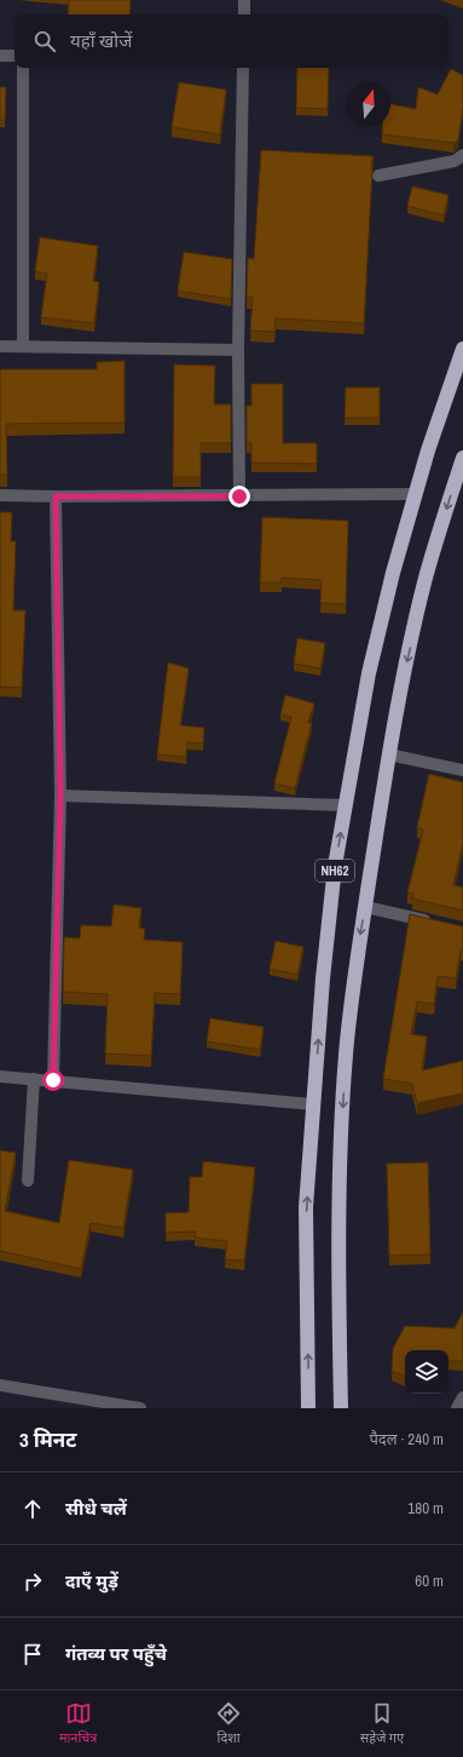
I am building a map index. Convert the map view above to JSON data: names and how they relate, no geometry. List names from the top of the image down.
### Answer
{
  "streets": {
    "highway": ["NH62"]
  },
  "north": "top",
  "page": {
    "search": "यहाँ खोजें",
    "heading": ["3 मिनट", "पैदल · 240 m"],
    "list": [
      ["सीधे चलें", "180 m"],
      ["दाएँ मुड़ें", "60 m"],
      "गंतव्य पर पहुँचे"
    ],
    "nav": ["मानचित्र", "दिशा", "सहेजे गए"]
  }
}
